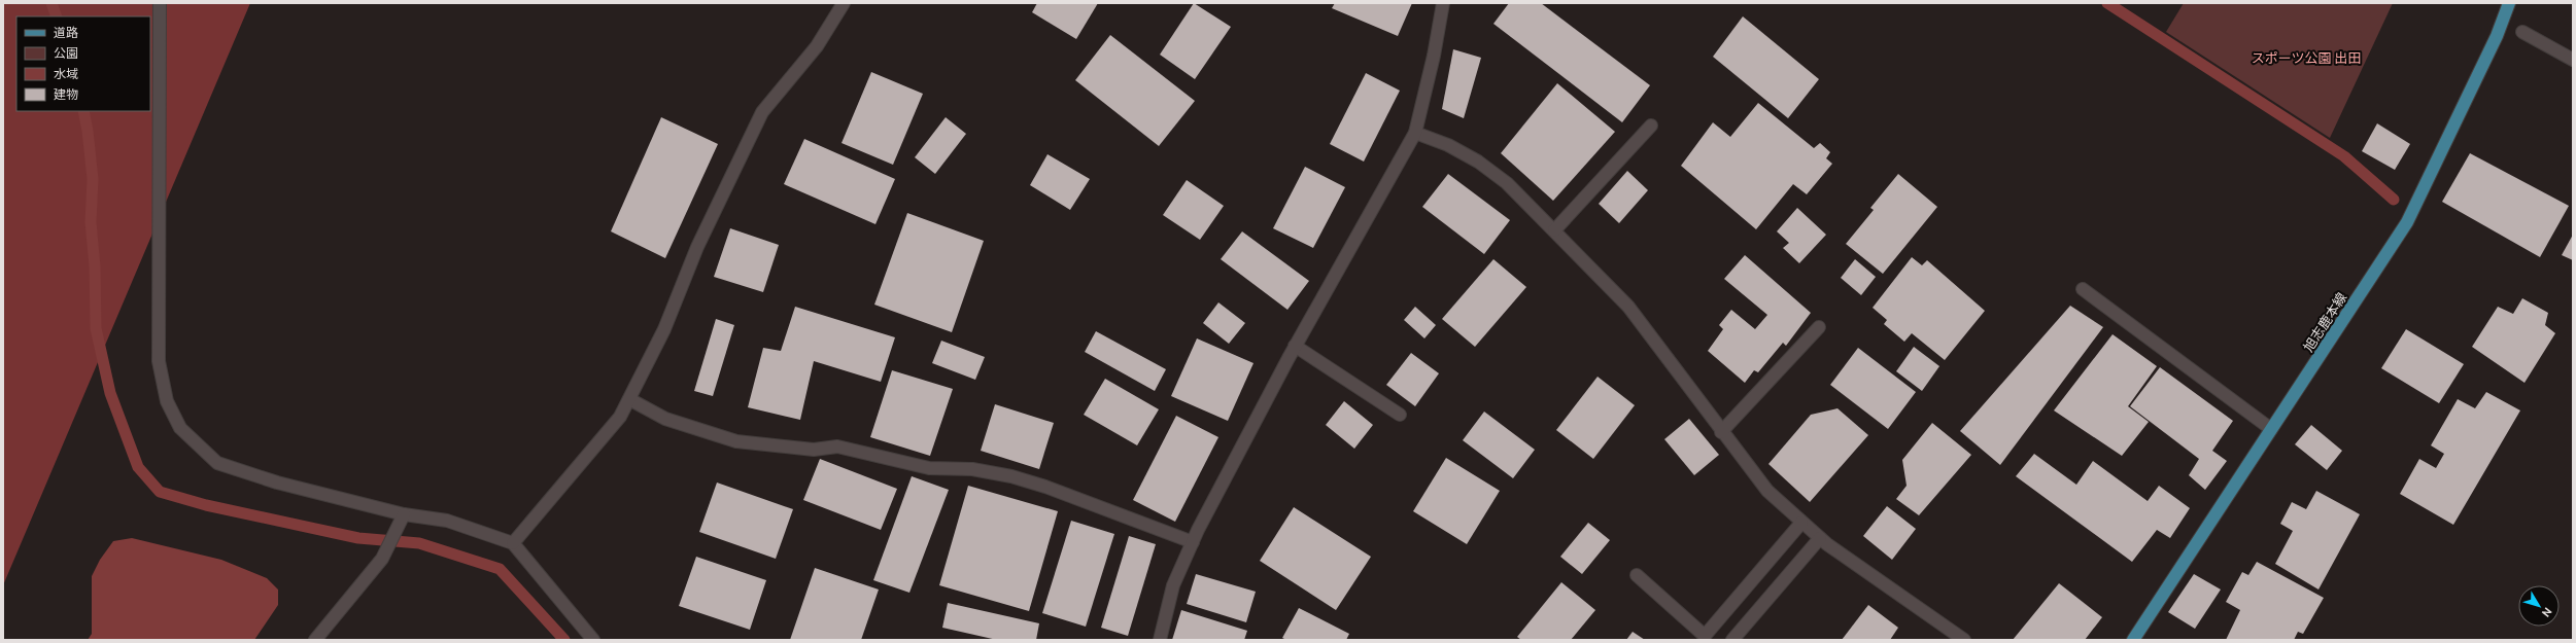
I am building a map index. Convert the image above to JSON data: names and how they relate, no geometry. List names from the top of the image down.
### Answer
{
  "streets": {
    "main road": ["旭志鹿本線"]
  },
  "parks": ["スポーツ公園 出田"],
  "legend": [
    "道路",
    "公園",
    "水域",
    "建物"
  ],
  "north": "bottom right"
}
